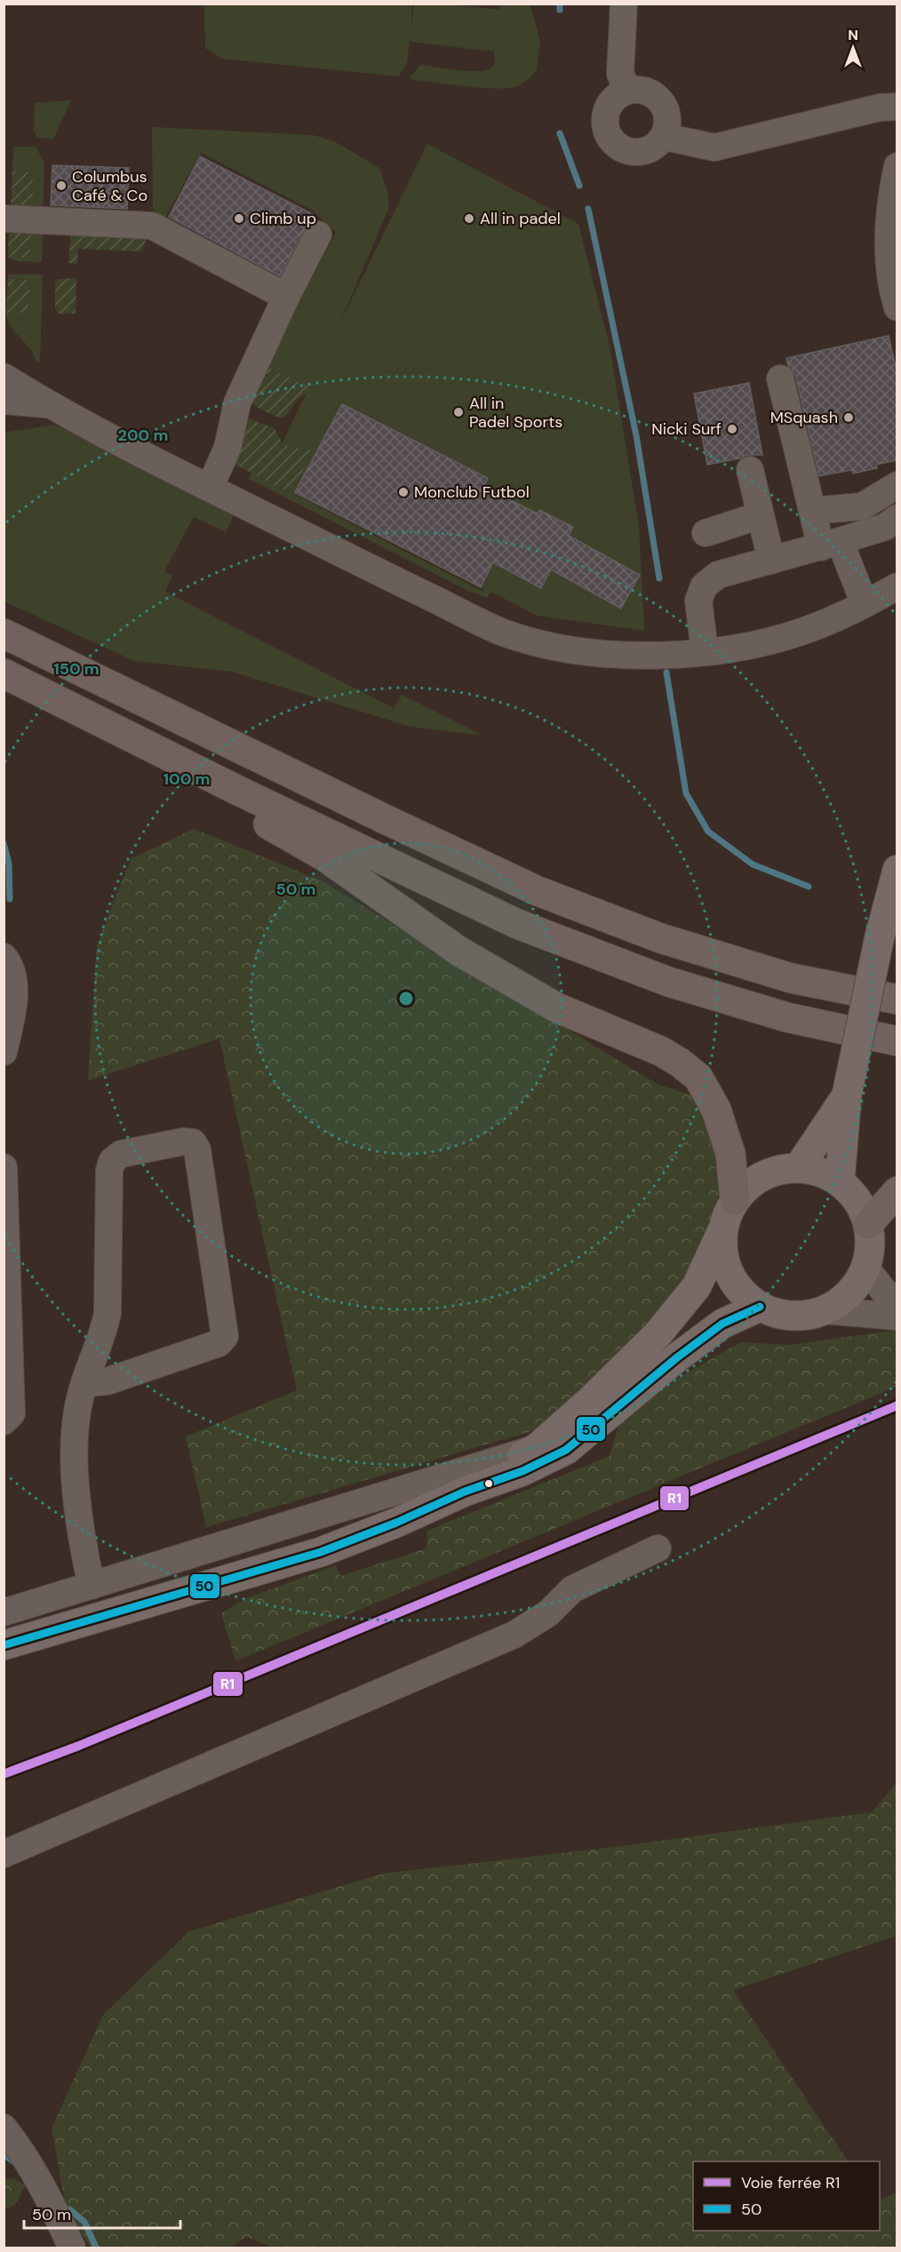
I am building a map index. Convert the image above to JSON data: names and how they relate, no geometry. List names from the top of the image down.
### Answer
{
  "places": [
    "Columbus Café & Co",
    "Climb up",
    "All in padel",
    "All in Padel Sports",
    "MSquash",
    "Nicki Surf",
    "Monclub Futbol"
  ],
  "lines": ["transit line 50", "rail line R1"],
  "legend": ["Voie ferrée R1", "50"],
  "scale_bar": "50 m",
  "north": "top",
  "rings": [
    "200 m",
    "150 m",
    "100 m",
    "50 m"
  ]
}
